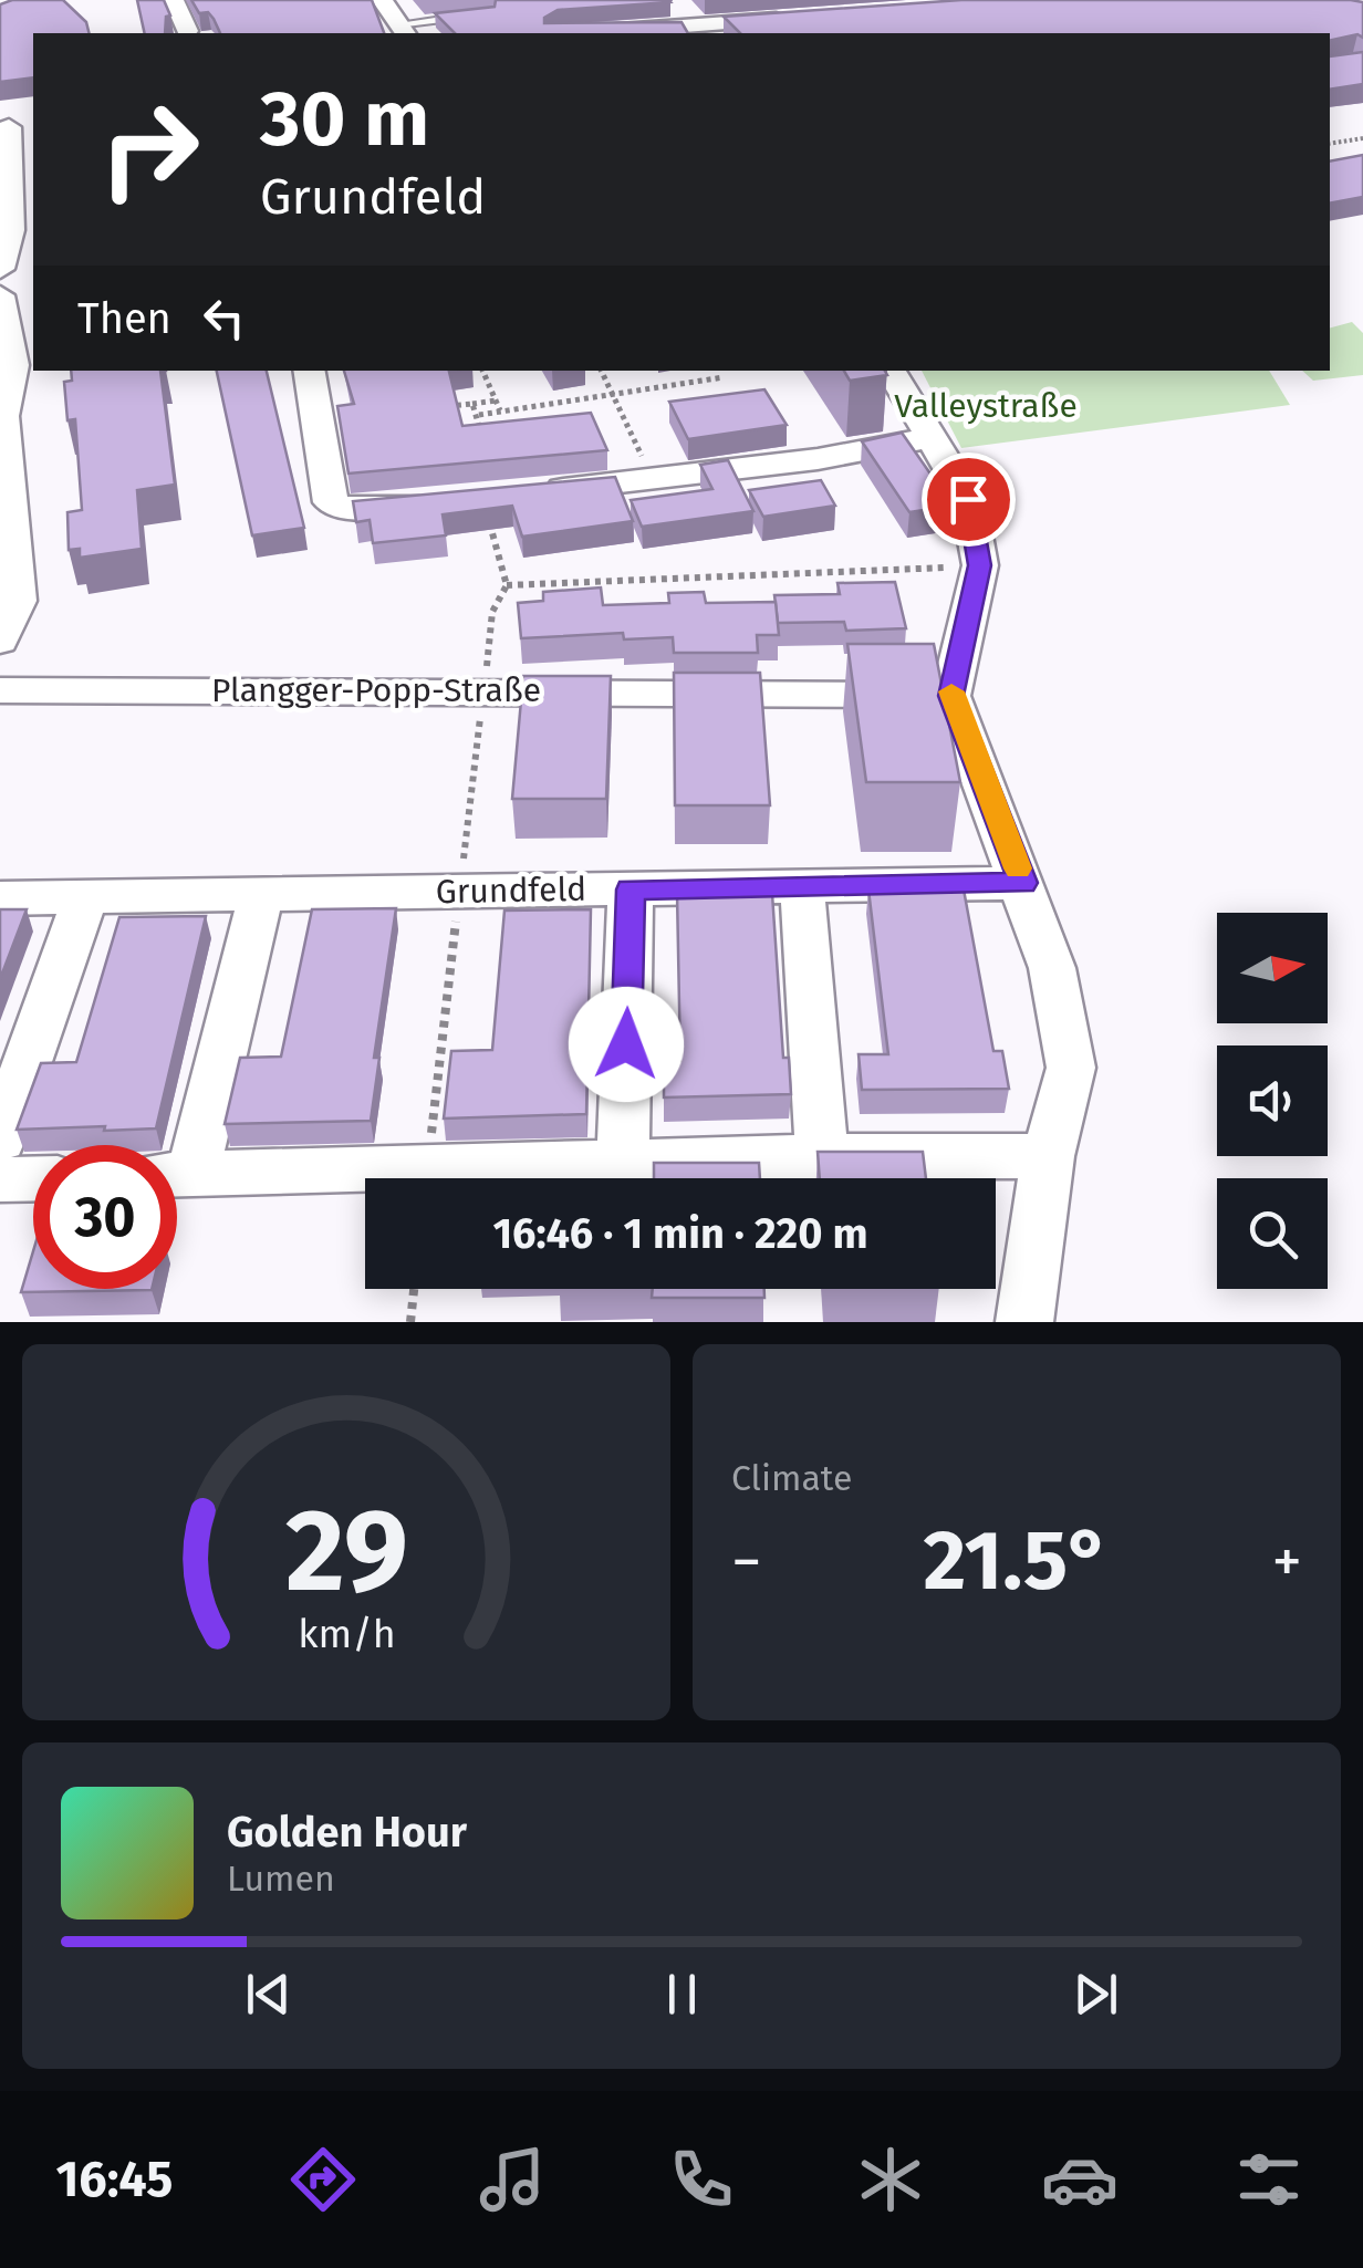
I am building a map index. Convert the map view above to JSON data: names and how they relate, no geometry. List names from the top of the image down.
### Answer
{
  "streets": {
    "street": ["Plangger-Popp-Straße", "Grundfeld"]
  },
  "parks": ["Valleystraße"],
  "north": "right",
  "page": {
    "turn": ["30 m", "Grundfeld"],
    "then": "Then",
    "limit": "30",
    "trip": "16:46 · 1 min · 220 m",
    "tile": "Climate",
    "heat": ["−", "21.5°", "+"],
    "song": ["Golden Hour", "Lumen"],
    "tabs": "16:45",
    "gauge": ["29", "km/h"]
  }
}
